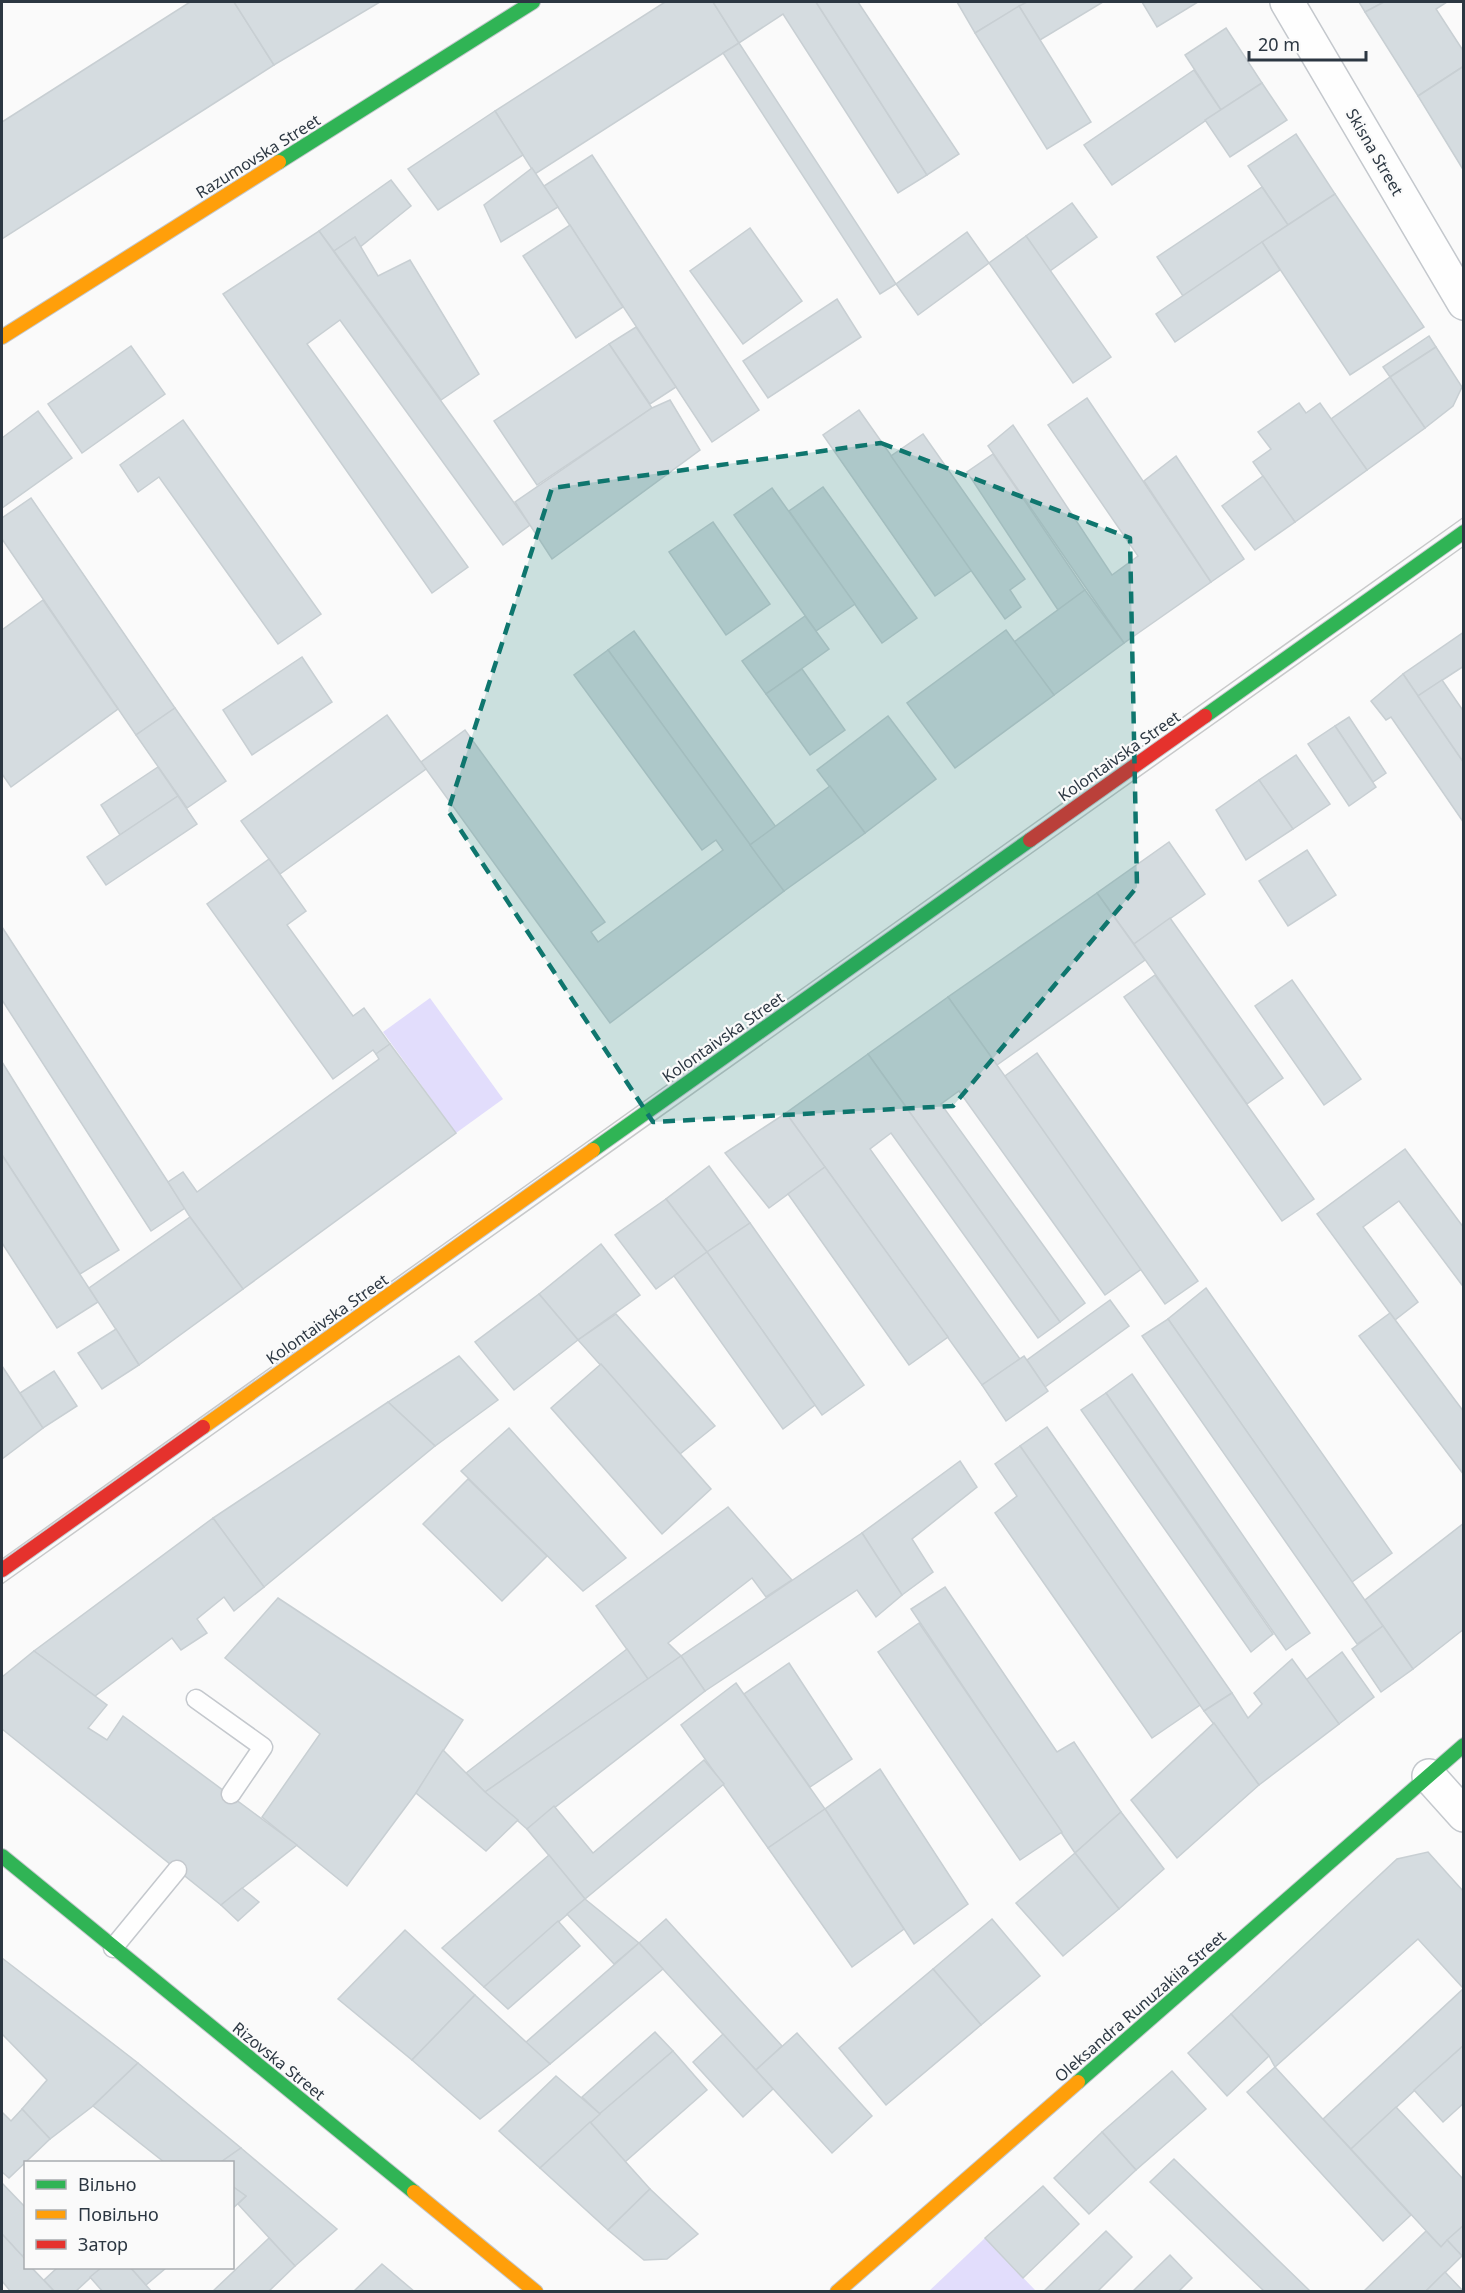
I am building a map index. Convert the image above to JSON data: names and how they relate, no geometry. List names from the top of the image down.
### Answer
{
  "streets": {
    "main road": [
      "Razumovska Street",
      "Kolontaivska Street",
      "Oleksandra Runuzakiia Street",
      "Rizovska Street"
    ],
    "street": ["Skisna Street"]
  },
  "legend": ["Вільно", "Повільно", "Затор"],
  "scale_bar": "20 m"
}
